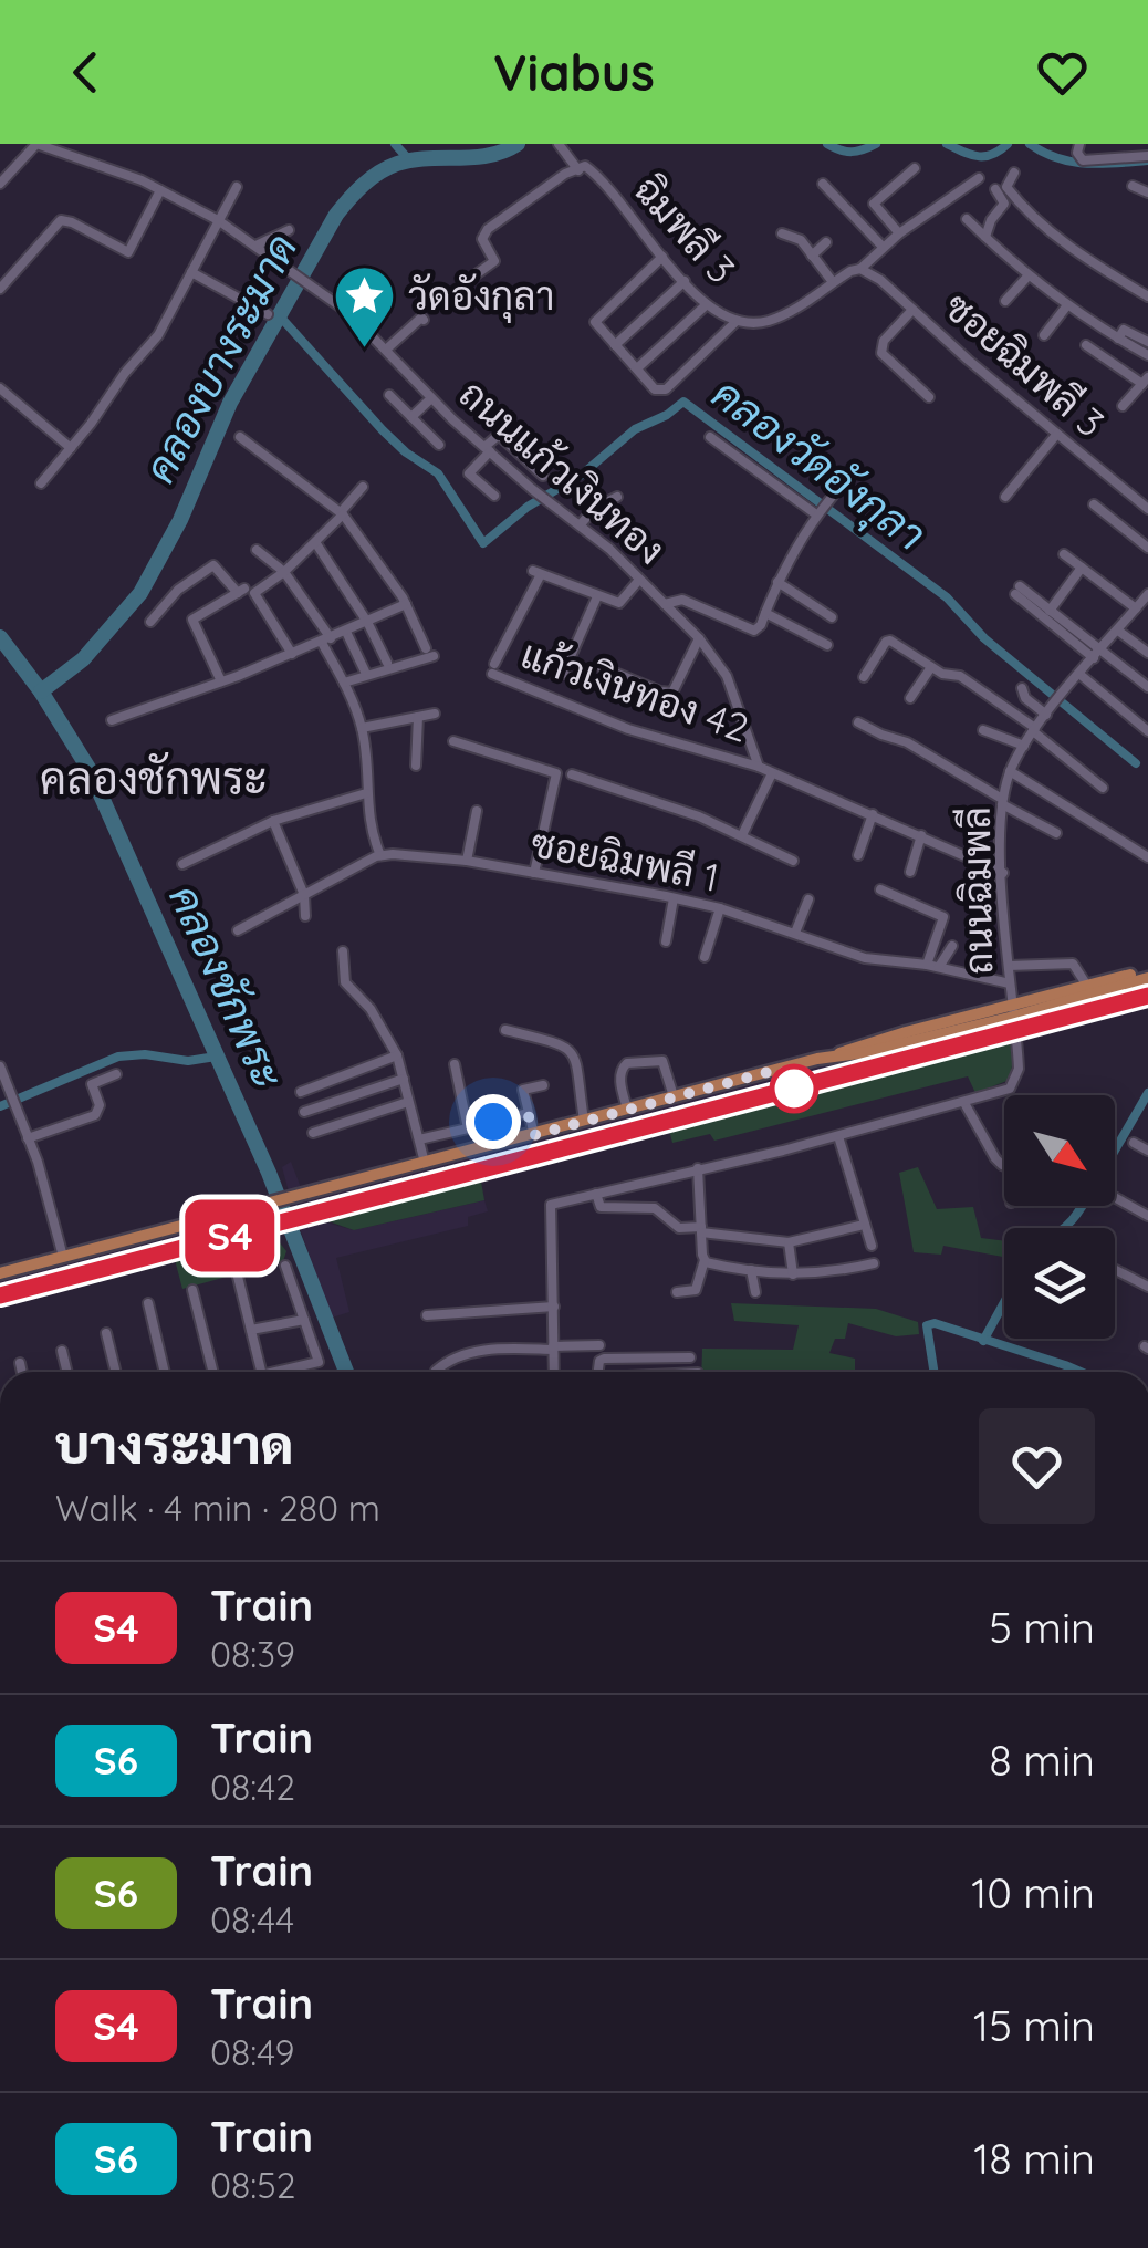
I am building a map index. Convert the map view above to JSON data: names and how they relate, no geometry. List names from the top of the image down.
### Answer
{
  "streets": {
    "street": [
      "ฉิมพลี 3",
      "ซอยฉิมพลี 3",
      "ถนนแก้วเงินทอง",
      "แก้วเงินทอง 42",
      "ซอยฉิมพลี 1",
      "ถนนฉิมพลี"
    ]
  },
  "crossings": [
    ["ฉิมพลี 3", "ซอยฉิมพลี 3"],
    ["ถนนแก้วเงินทอง", "แก้วเงินทอง 42"],
    ["ซอยฉิมพลี 1", "ถนนฉิมพลี"]
  ],
  "districts": ["คลองชักพระ"],
  "water": ["คลองบางระมาด", "คลองวัดอังกุลา", "คลองชักพระ"],
  "places": {
    "place": ["วัดอังกุลา"]
  },
  "north": "bottom right",
  "page": {
    "header": "Viabus",
    "on_map": "S4",
    "heading": ["บางระมาด", "Walk · 4 min · 280 m"],
    "list": [
      {
        "mark": "S4",
        "name": "Train",
        "note": "08:39",
        "value": "5 min"
      },
      {
        "mark": "S6",
        "name": "Train",
        "note": "08:42",
        "value": "8 min"
      },
      {
        "mark": "S6",
        "name": "Train",
        "note": "08:44",
        "value": "10 min"
      },
      {
        "mark": "S4",
        "name": "Train",
        "note": "08:49",
        "value": "15 min"
      },
      {
        "mark": "S6",
        "name": "Train",
        "note": "08:52",
        "value": "18 min"
      }
    ]
  }
}
